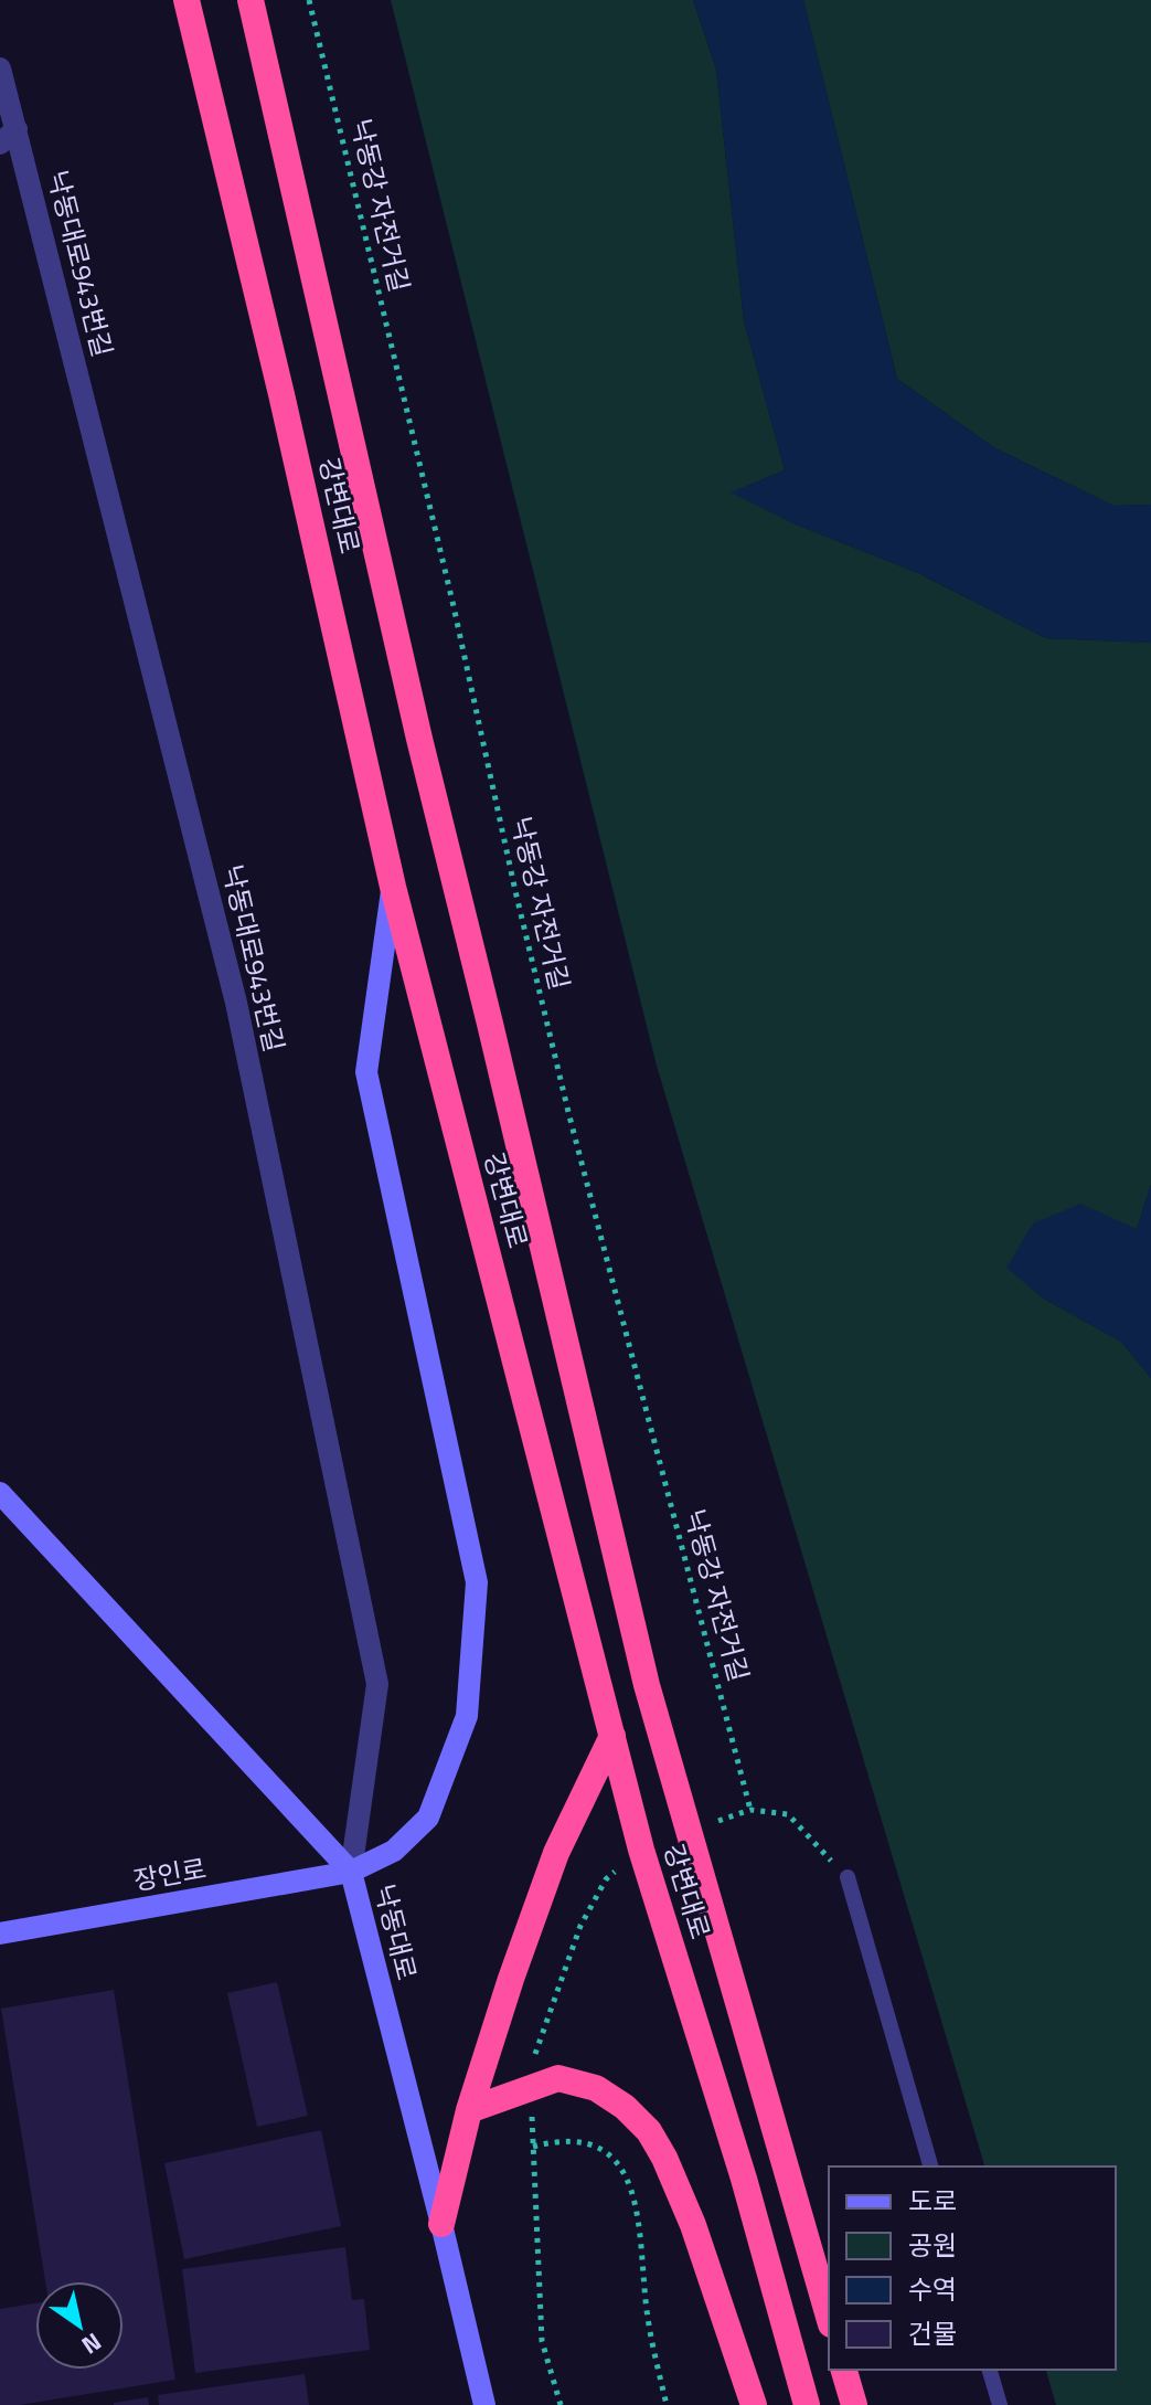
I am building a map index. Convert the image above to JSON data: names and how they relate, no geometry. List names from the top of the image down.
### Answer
{
  "streets": {
    "highway": ["강변대로"],
    "main road": ["장인로", "낙동대로"],
    "street": ["낙동대로943번길"],
    "path": ["낙동강 자전거길"]
  },
  "crossings": [
    ["낙동대로943번길", "장인로"],
    ["낙동대로943번길", "낙동대로"],
    ["강변대로", "장인로"],
    ["장인로", "낙동대로"]
  ],
  "legend": [
    "도로",
    "공원",
    "수역",
    "건물"
  ],
  "north": "bottom right"
}
